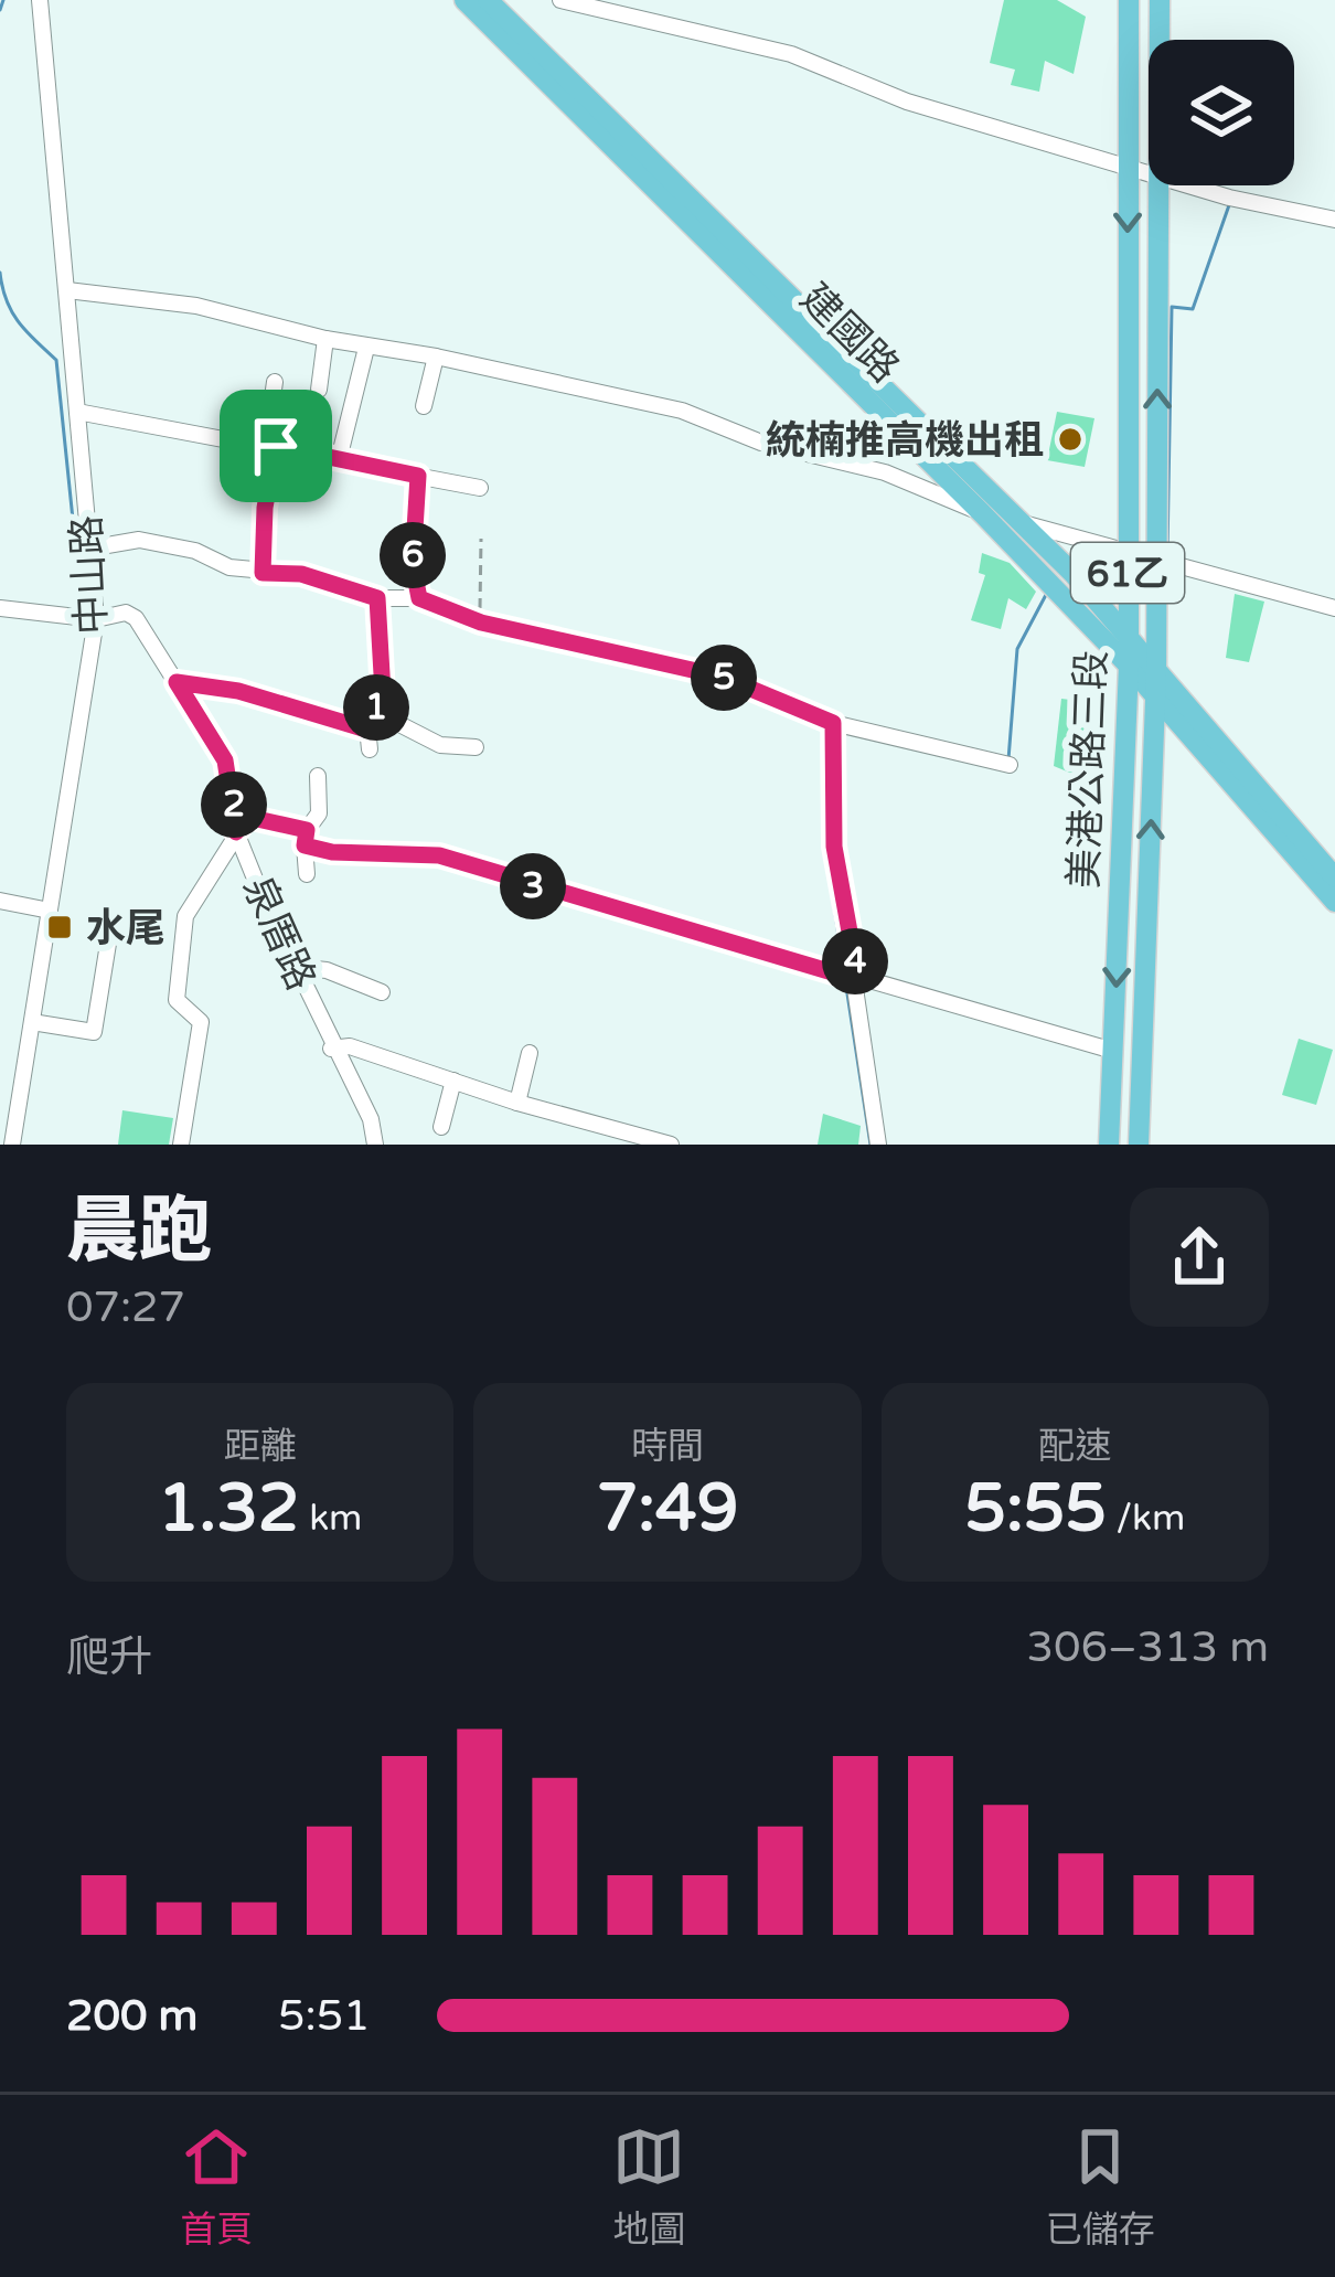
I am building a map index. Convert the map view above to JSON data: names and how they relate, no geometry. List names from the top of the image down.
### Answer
{
  "streets": {
    "main road": ["建國路", "61乙", "美港公路三段"],
    "street": ["中山路", "泉厝路"]
  },
  "crossings": [
    ["建國路", "美港公路三段"],
    ["中山路", "泉厝路"]
  ],
  "places": {
    "other": ["統楠推高機出租"],
    "transit": ["水尾"]
  },
  "page": {
    "pins": [
      "6",
      "5",
      "1",
      "2",
      "3",
      "4"
    ],
    "heading": ["晨跑", "07:27"],
    "stats": [
      ["距離", "1.32 km"],
      ["時間", "7:49"],
      ["配速", "5:55 /km"]
    ],
    "chart": ["爬升", "306–313 m"],
    "list": [
      {
        "name": "200 m",
        "note": "5:51"
      }
    ],
    "tabs": ["首頁", "地圖", "已儲存"]
  }
}
